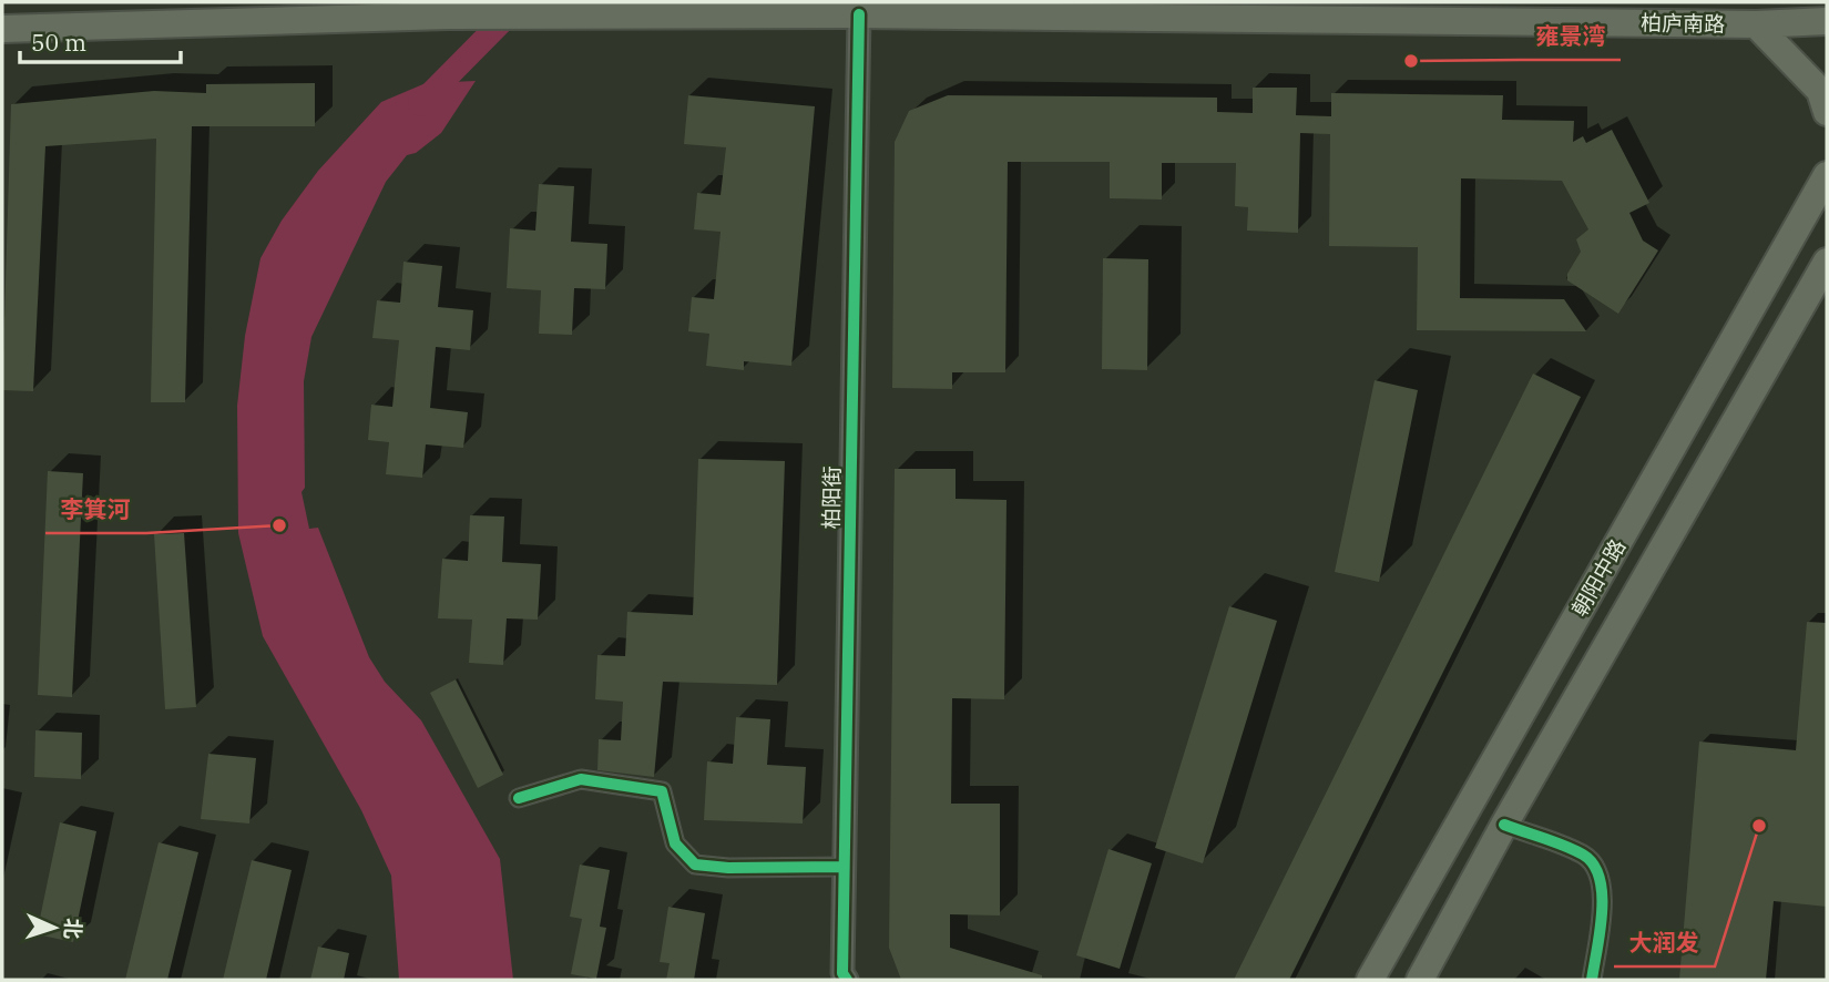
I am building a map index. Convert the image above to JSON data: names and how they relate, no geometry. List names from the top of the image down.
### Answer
{
  "streets": {
    "main road": ["柏庐南路", "朝阳中路"],
    "street": ["柏阳街"]
  },
  "crossings": [
    ["柏庐南路", "柏阳街"]
  ],
  "places": ["雍景湾", "李箕河", "大润发"],
  "scale_bar": "50 m",
  "north": "right"
}
